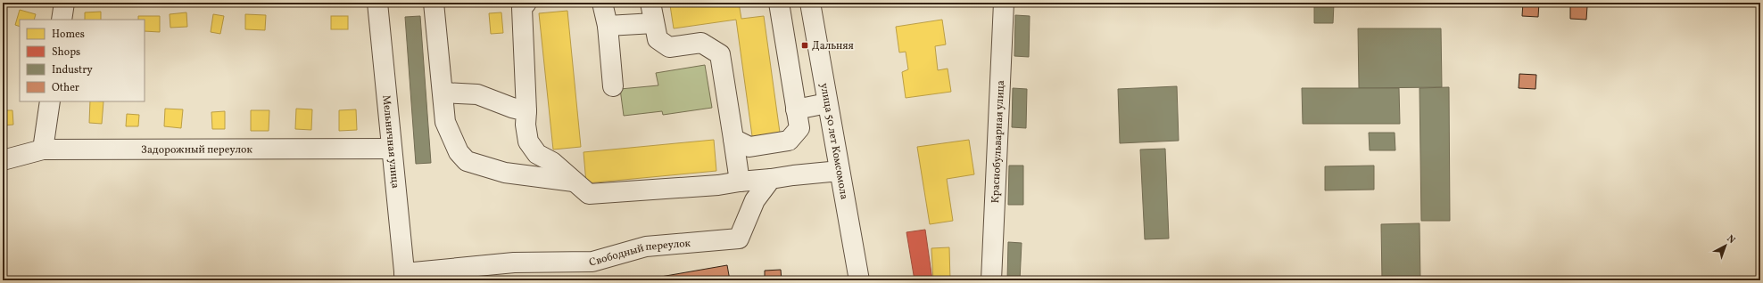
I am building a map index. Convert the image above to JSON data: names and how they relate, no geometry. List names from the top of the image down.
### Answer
{
  "streets": {
    "street": [
      "Мельничная улица",
      "улица 50 лет Комсомола",
      "Краснобульварная улица",
      "Задорожный переулок",
      "Свободный переулок"
    ]
  },
  "crossings": [
    ["Мельничная улица", "Задорожный переулок"],
    ["Мельничная улица", "Свободный переулок"]
  ],
  "places": {
    "transit": ["Дальняя"]
  },
  "legend": [
    "Homes",
    "Shops",
    "Industry",
    "Other"
  ],
  "north": "top right"
}
